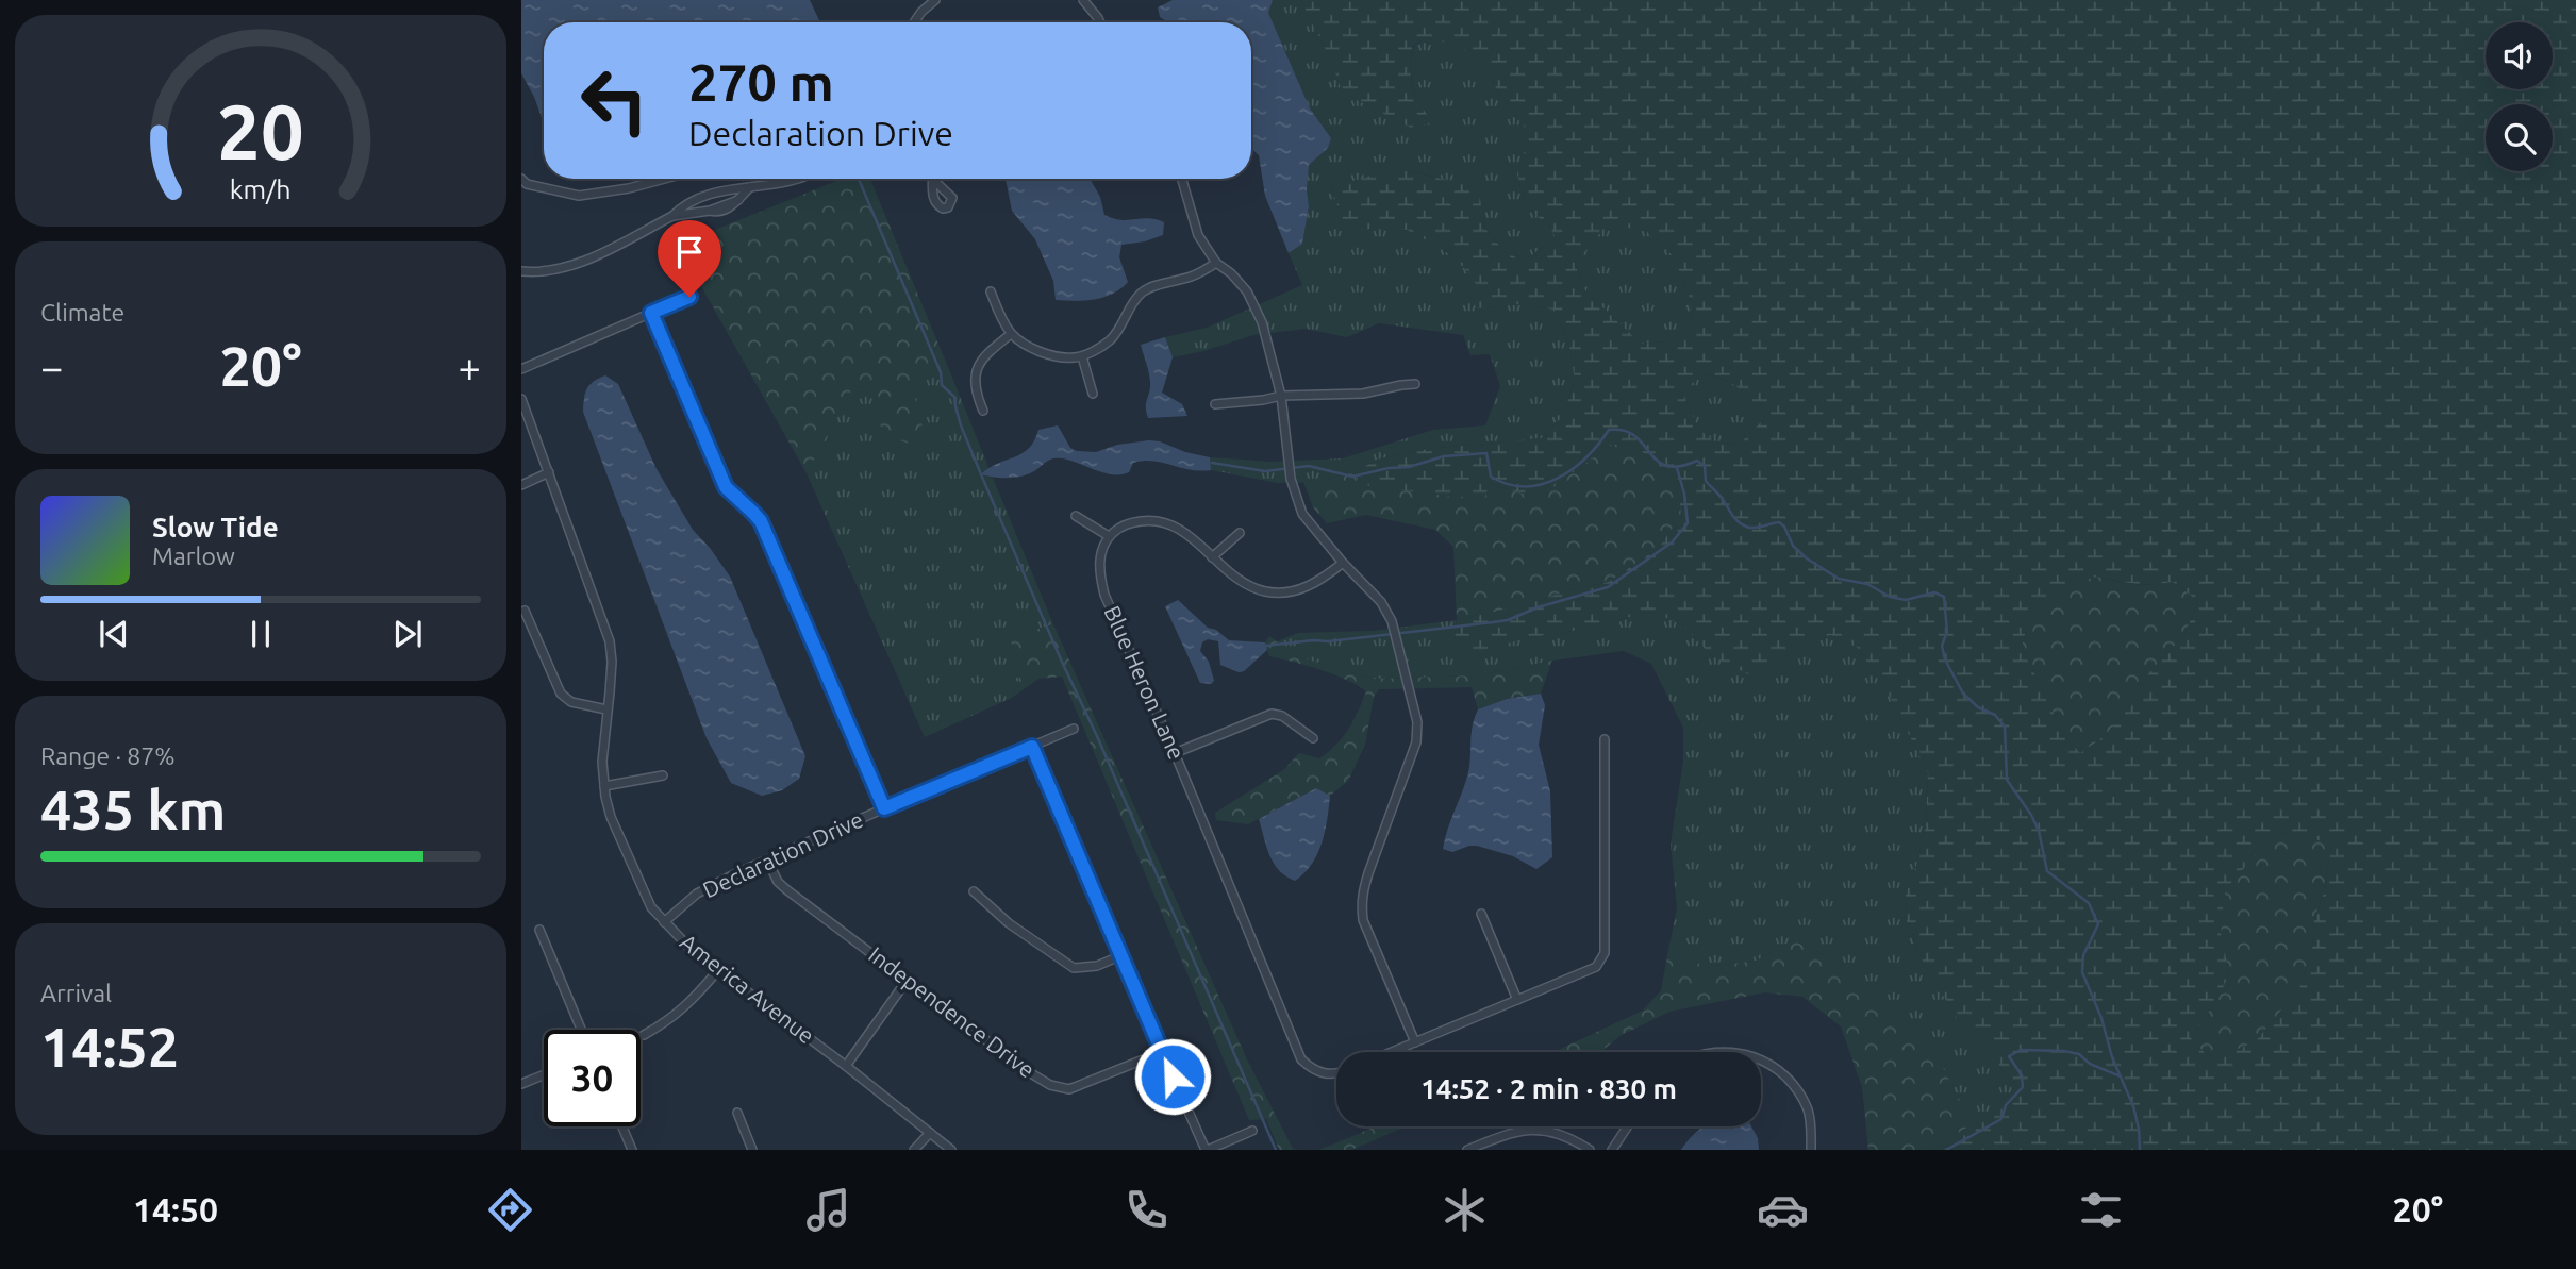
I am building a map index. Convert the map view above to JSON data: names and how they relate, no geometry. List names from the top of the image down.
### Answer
{
  "streets": {
    "street": [
      "Blue Heron Lane",
      "Declaration Drive",
      "America Avenue",
      "Independence Drive"
    ]
  },
  "crossings": [
    ["Declaration Drive", "America Avenue"],
    ["Declaration Drive", "Independence Drive"]
  ],
  "page": {
    "turn": ["270 m", "Declaration Drive"],
    "tile": [
      "Climate",
      ["Range · 87%", "435 km"],
      ["Arrival", "14:52"]
    ],
    "heat": ["−", "20°", "+"],
    "song": ["Slow Tide", "Marlow"],
    "limit": "30",
    "trip": "14:52 · 2 min · 830 m",
    "tabs": ["14:50", "20°"],
    "gauge": ["20", "km/h"]
  }
}
